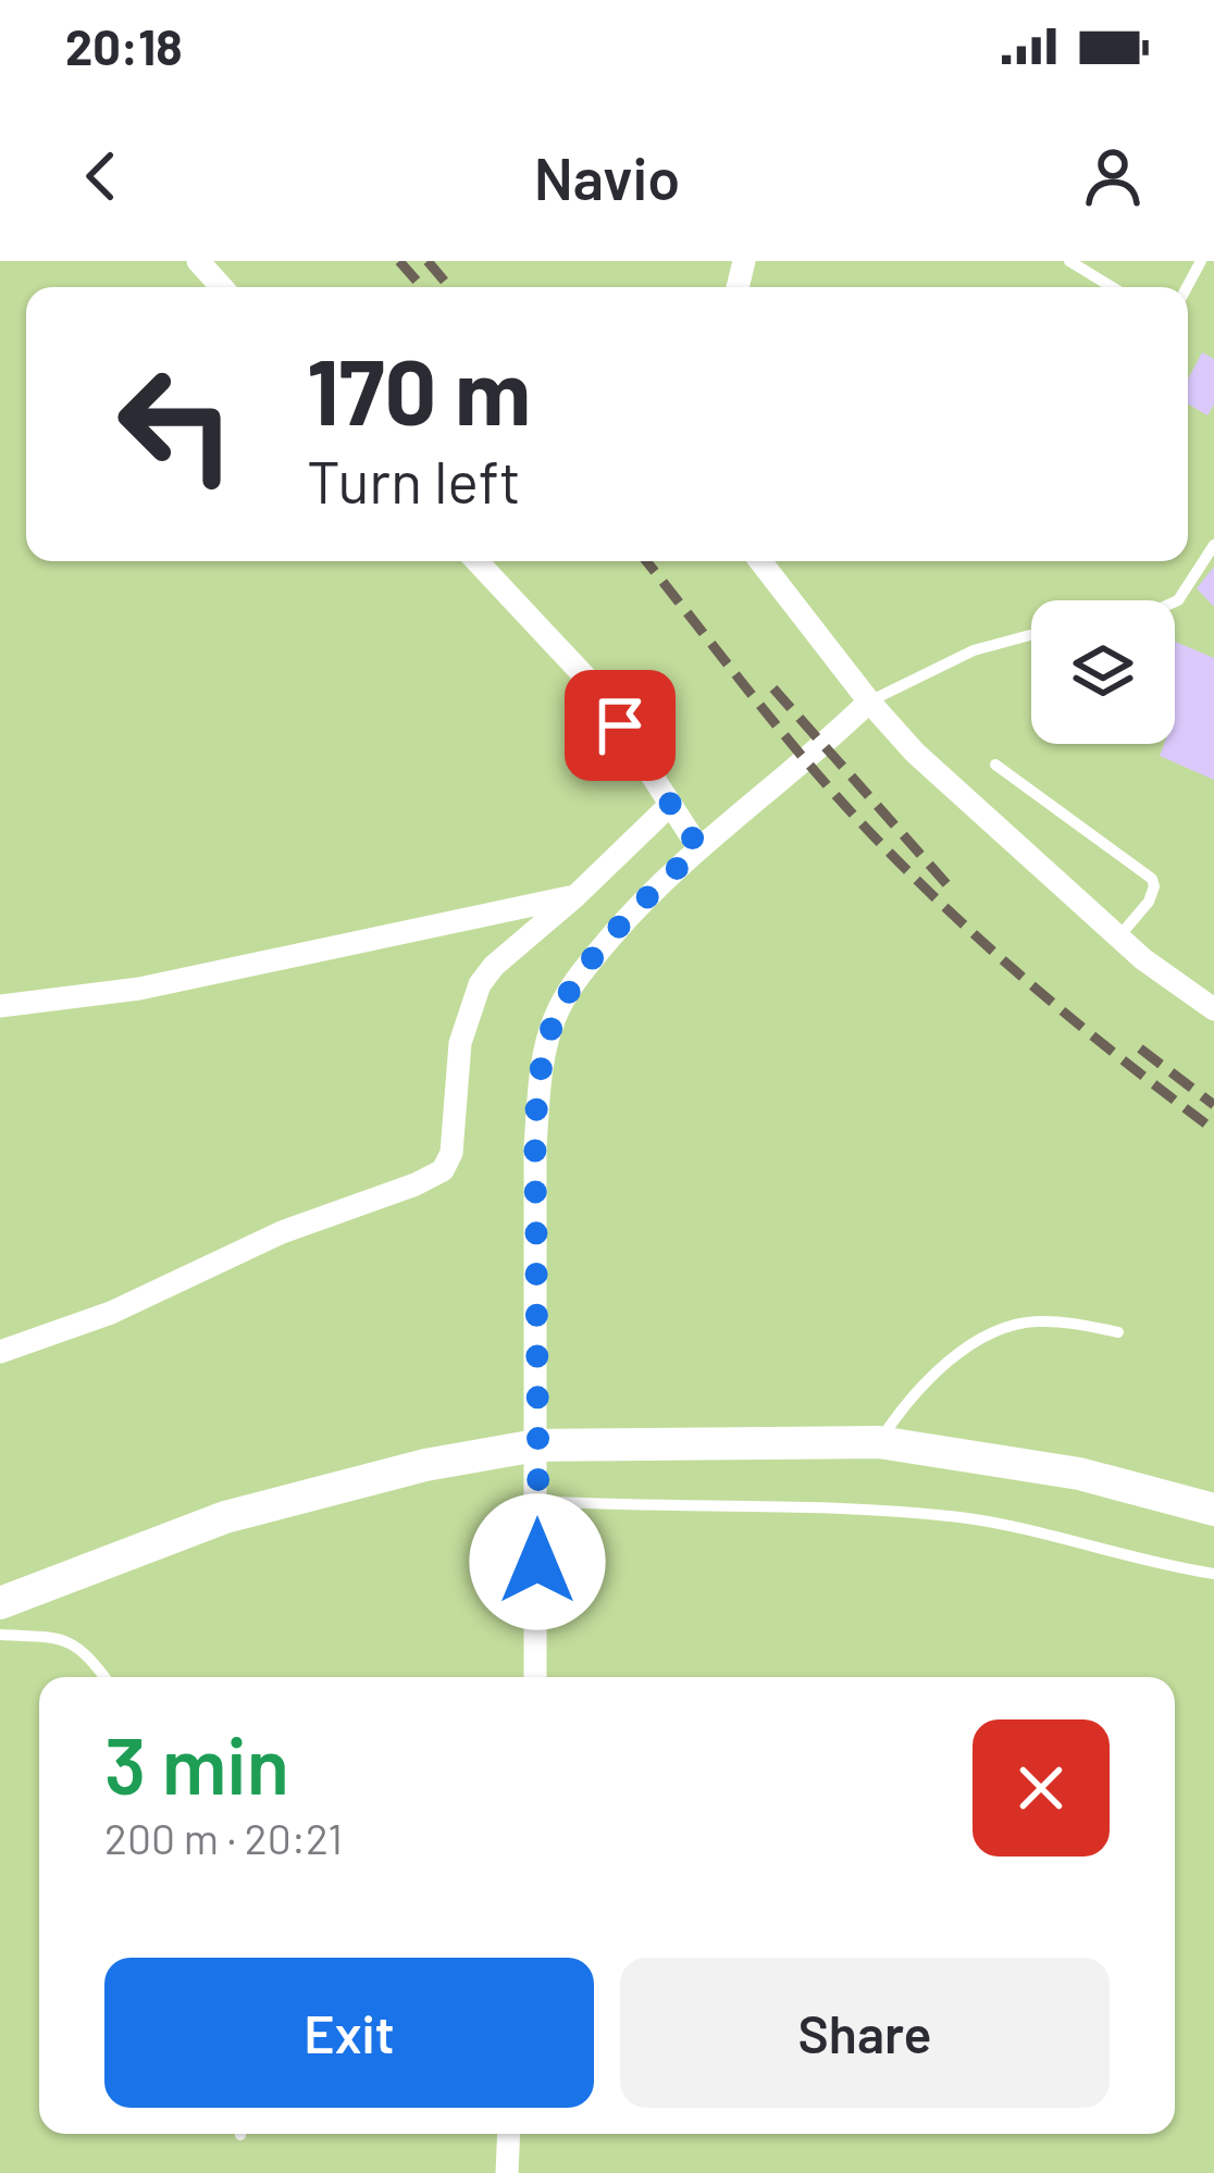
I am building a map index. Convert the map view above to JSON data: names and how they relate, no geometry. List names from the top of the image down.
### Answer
{
  "page": {
    "status": "20:18",
    "header": "Navio",
    "turn": ["170 m", "Turn left"],
    "heading": ["3 min", "200 m · 20:21"],
    "buttons": ["Exit", "Share"]
  }
}
